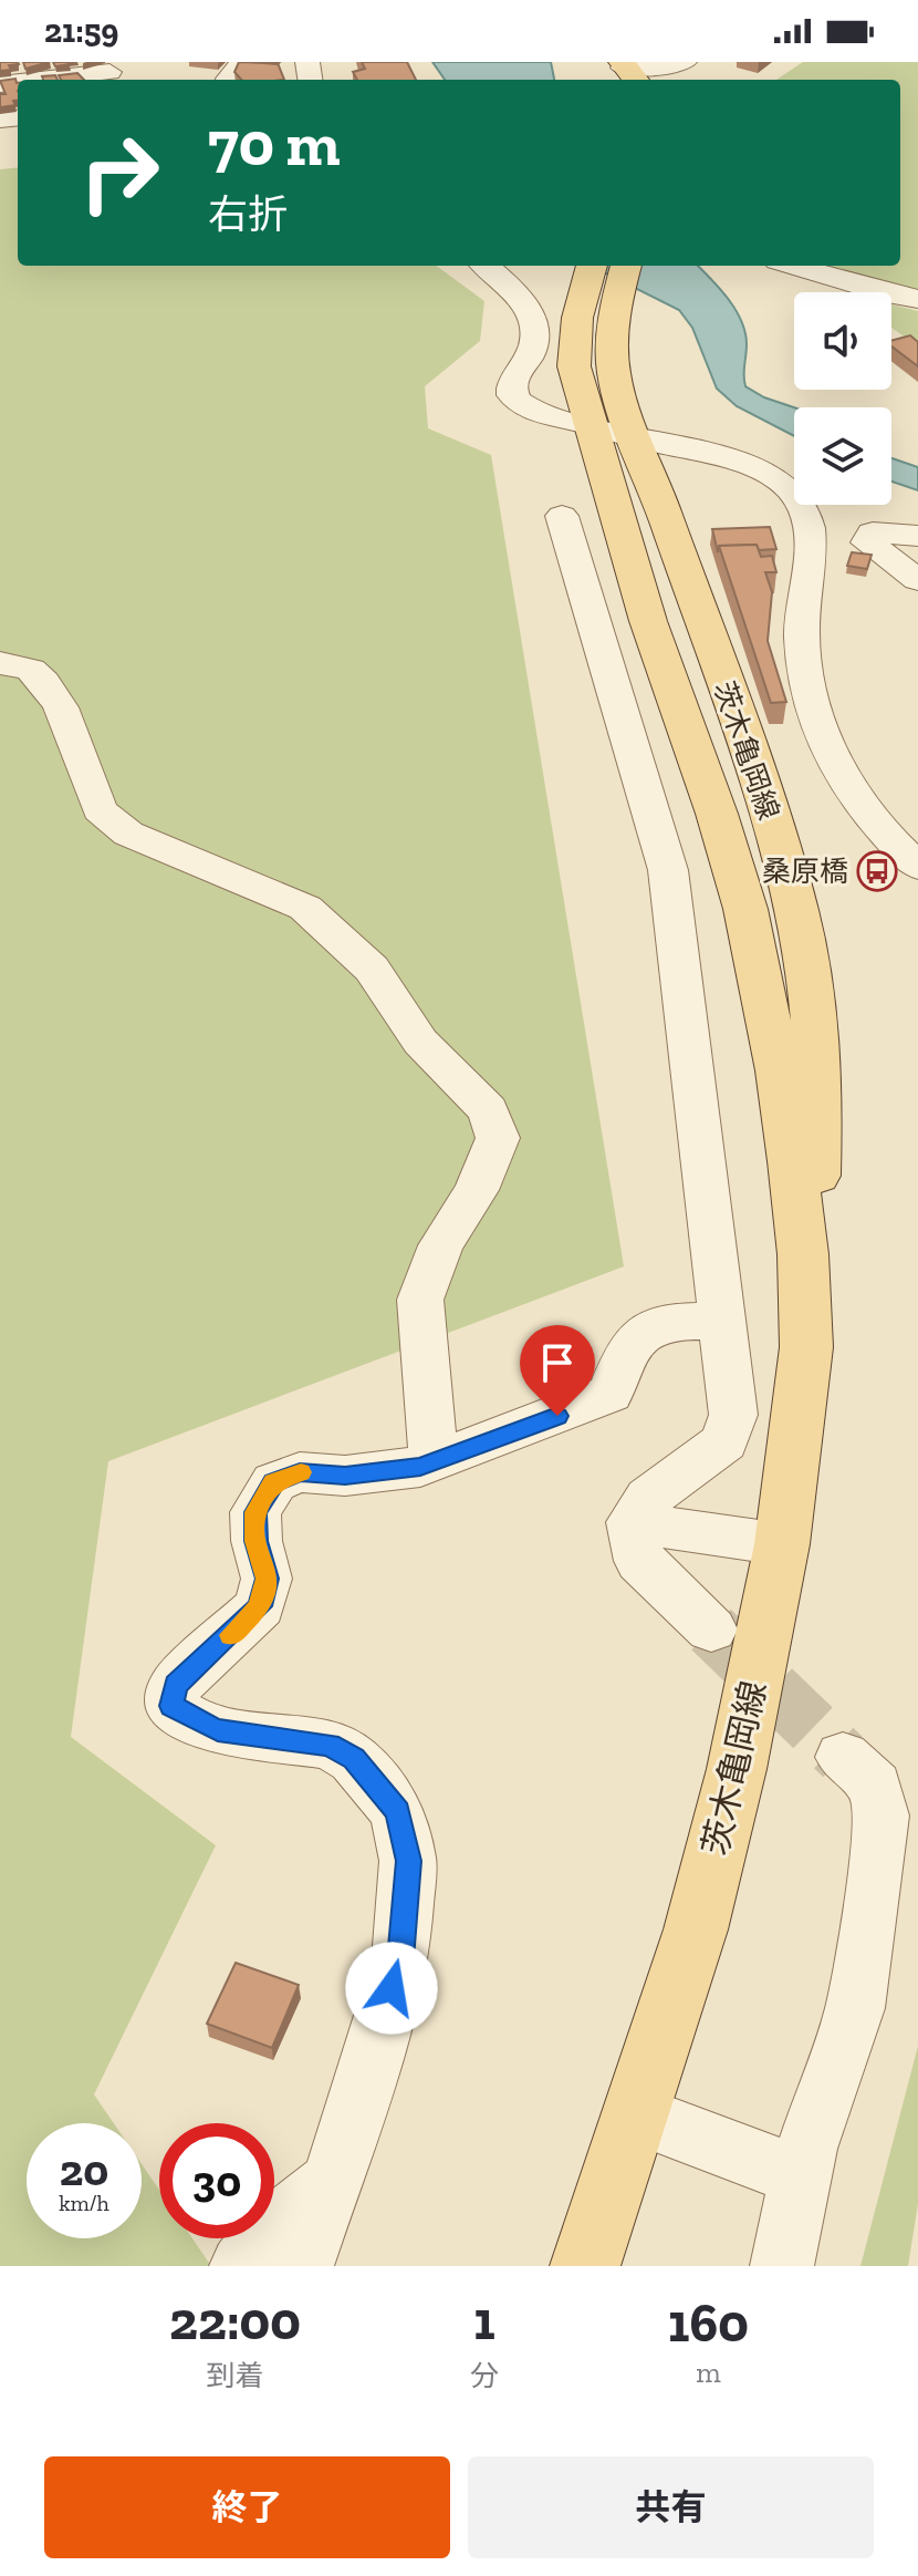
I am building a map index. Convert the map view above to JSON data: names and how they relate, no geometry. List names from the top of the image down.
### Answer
{
  "streets": {
    "main road": ["茨木亀岡線"]
  },
  "places": {
    "bus stop": ["桑原橋"]
  },
  "page": {
    "status": "21:59",
    "turn": ["70 m", "右折"],
    "speed": "20 km/h",
    "limit": "30",
    "eta": [
      "22:00",
      "到着",
      "1",
      "分",
      "160",
      "m"
    ],
    "buttons": ["終了", "共有"]
  }
}
